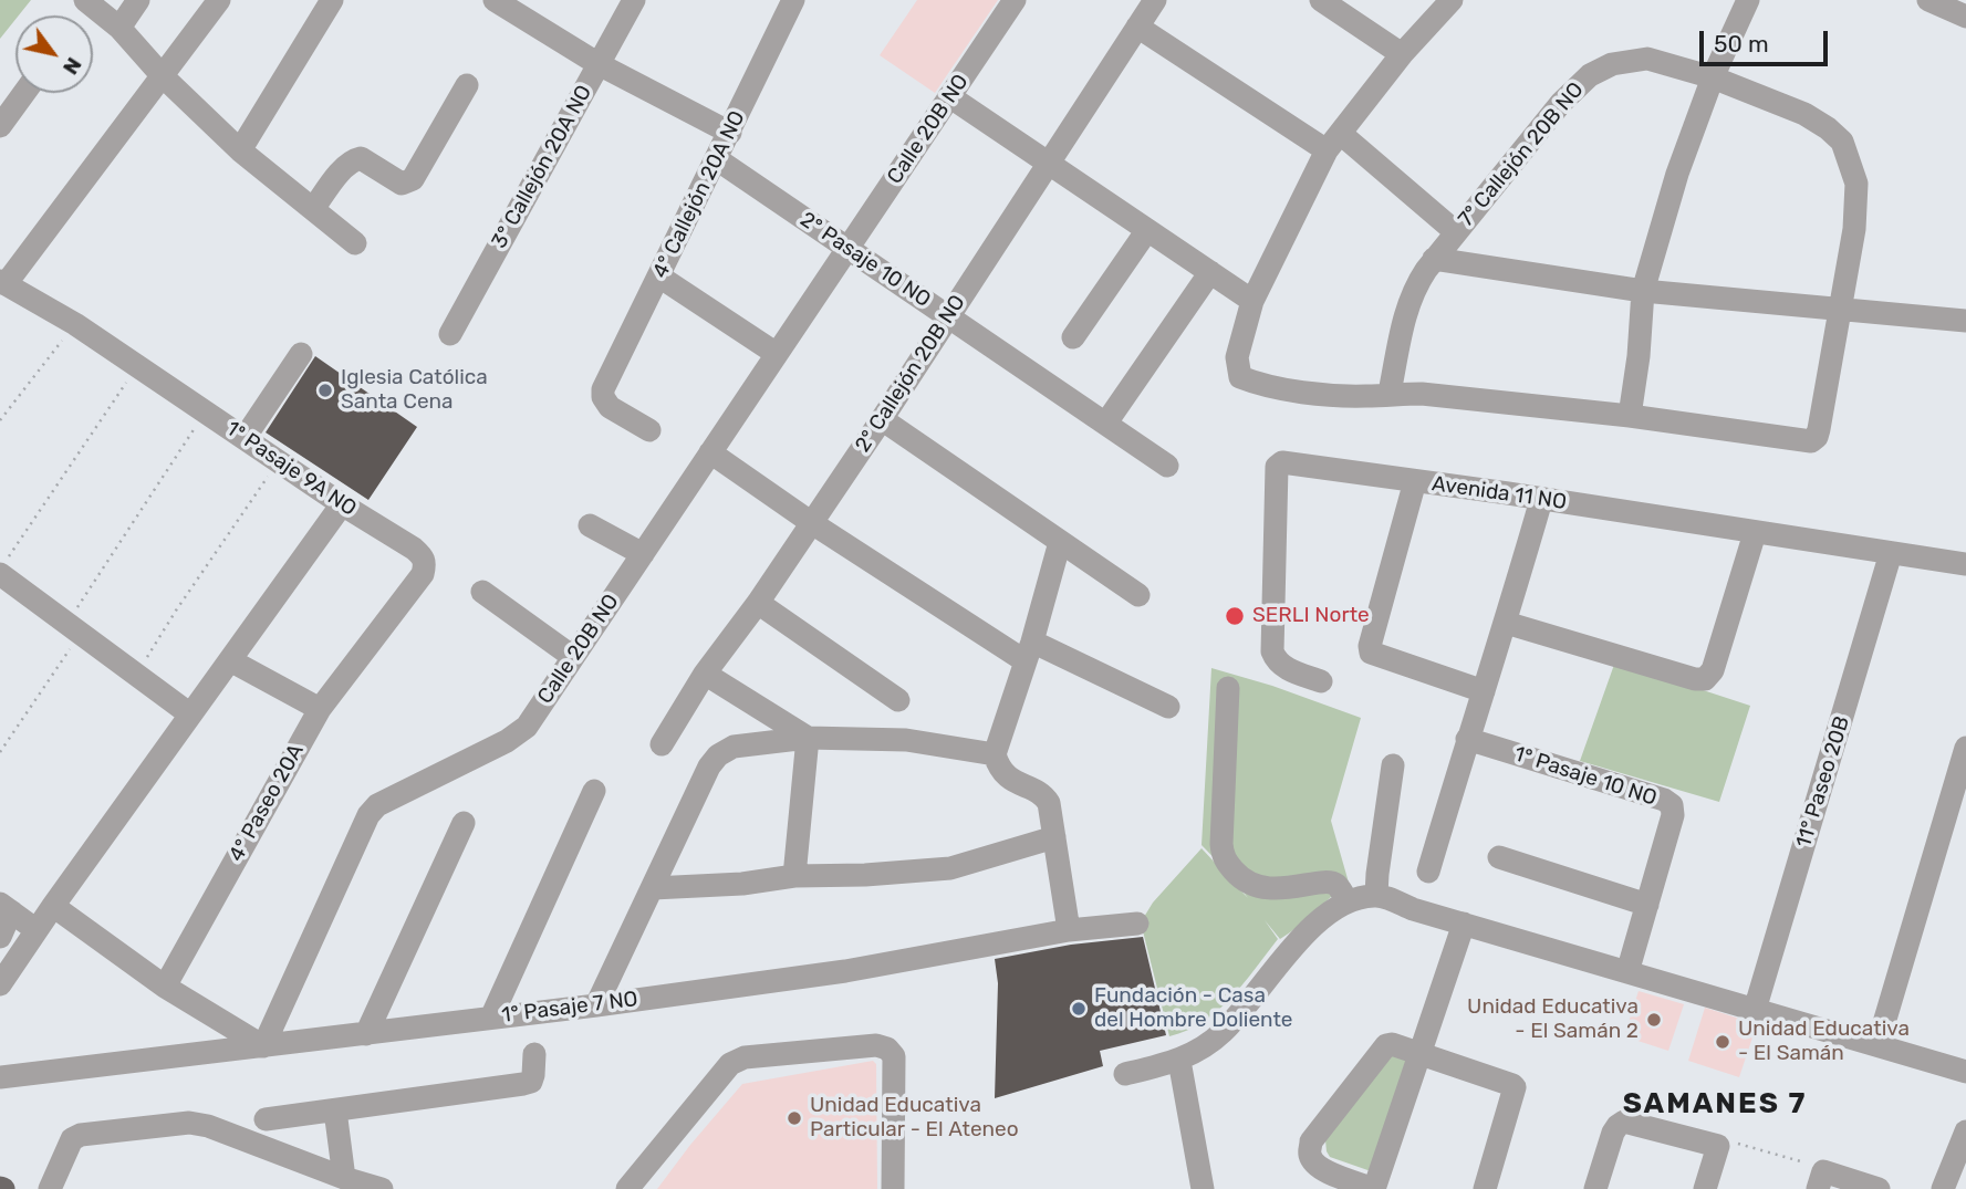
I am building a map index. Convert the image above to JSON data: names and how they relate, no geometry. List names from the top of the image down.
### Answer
{
  "streets": {
    "street": [
      "Calle 20B NO",
      "7° Callejón 20B NO",
      "3° Callejón 20A NO",
      "4° Callejón 20A NO",
      "2° Pasaje 10 NO",
      "2° Callejón 20B NO",
      "1º Pasaje 9A NO",
      "Avenida 11 NO",
      "1° Pasaje 10 NO",
      "11° Paseo 20B",
      "4° Paseo 20A",
      "1° Pasaje 7 NO"
    ]
  },
  "crossings": [
    ["Calle 20B NO", "2° Pasaje 10 NO"],
    ["Calle 20B NO", "1° Pasaje 7 NO"],
    ["7° Callejón 20B NO", "2° Callejón 20B NO"],
    ["4° Callejón 20A NO", "2° Pasaje 10 NO"],
    ["2° Pasaje 10 NO", "2° Callejón 20B NO"],
    ["1º Pasaje 9A NO", "4° Paseo 20A"],
    ["Avenida 11 NO", "11° Paseo 20B"]
  ],
  "districts": ["SAMANES 7"],
  "places": [
    "Iglesia Católica Santa Cena",
    "SERLI Norte",
    "Fundación - Casa del Hombre Doliente",
    "Unidad Educativa - El Samán 2",
    "Unidad Educativa - El Samán",
    "Unidad Educativa Particular - El Ateneo"
  ],
  "scale_bar": "50 m",
  "north": "bottom right"
}
